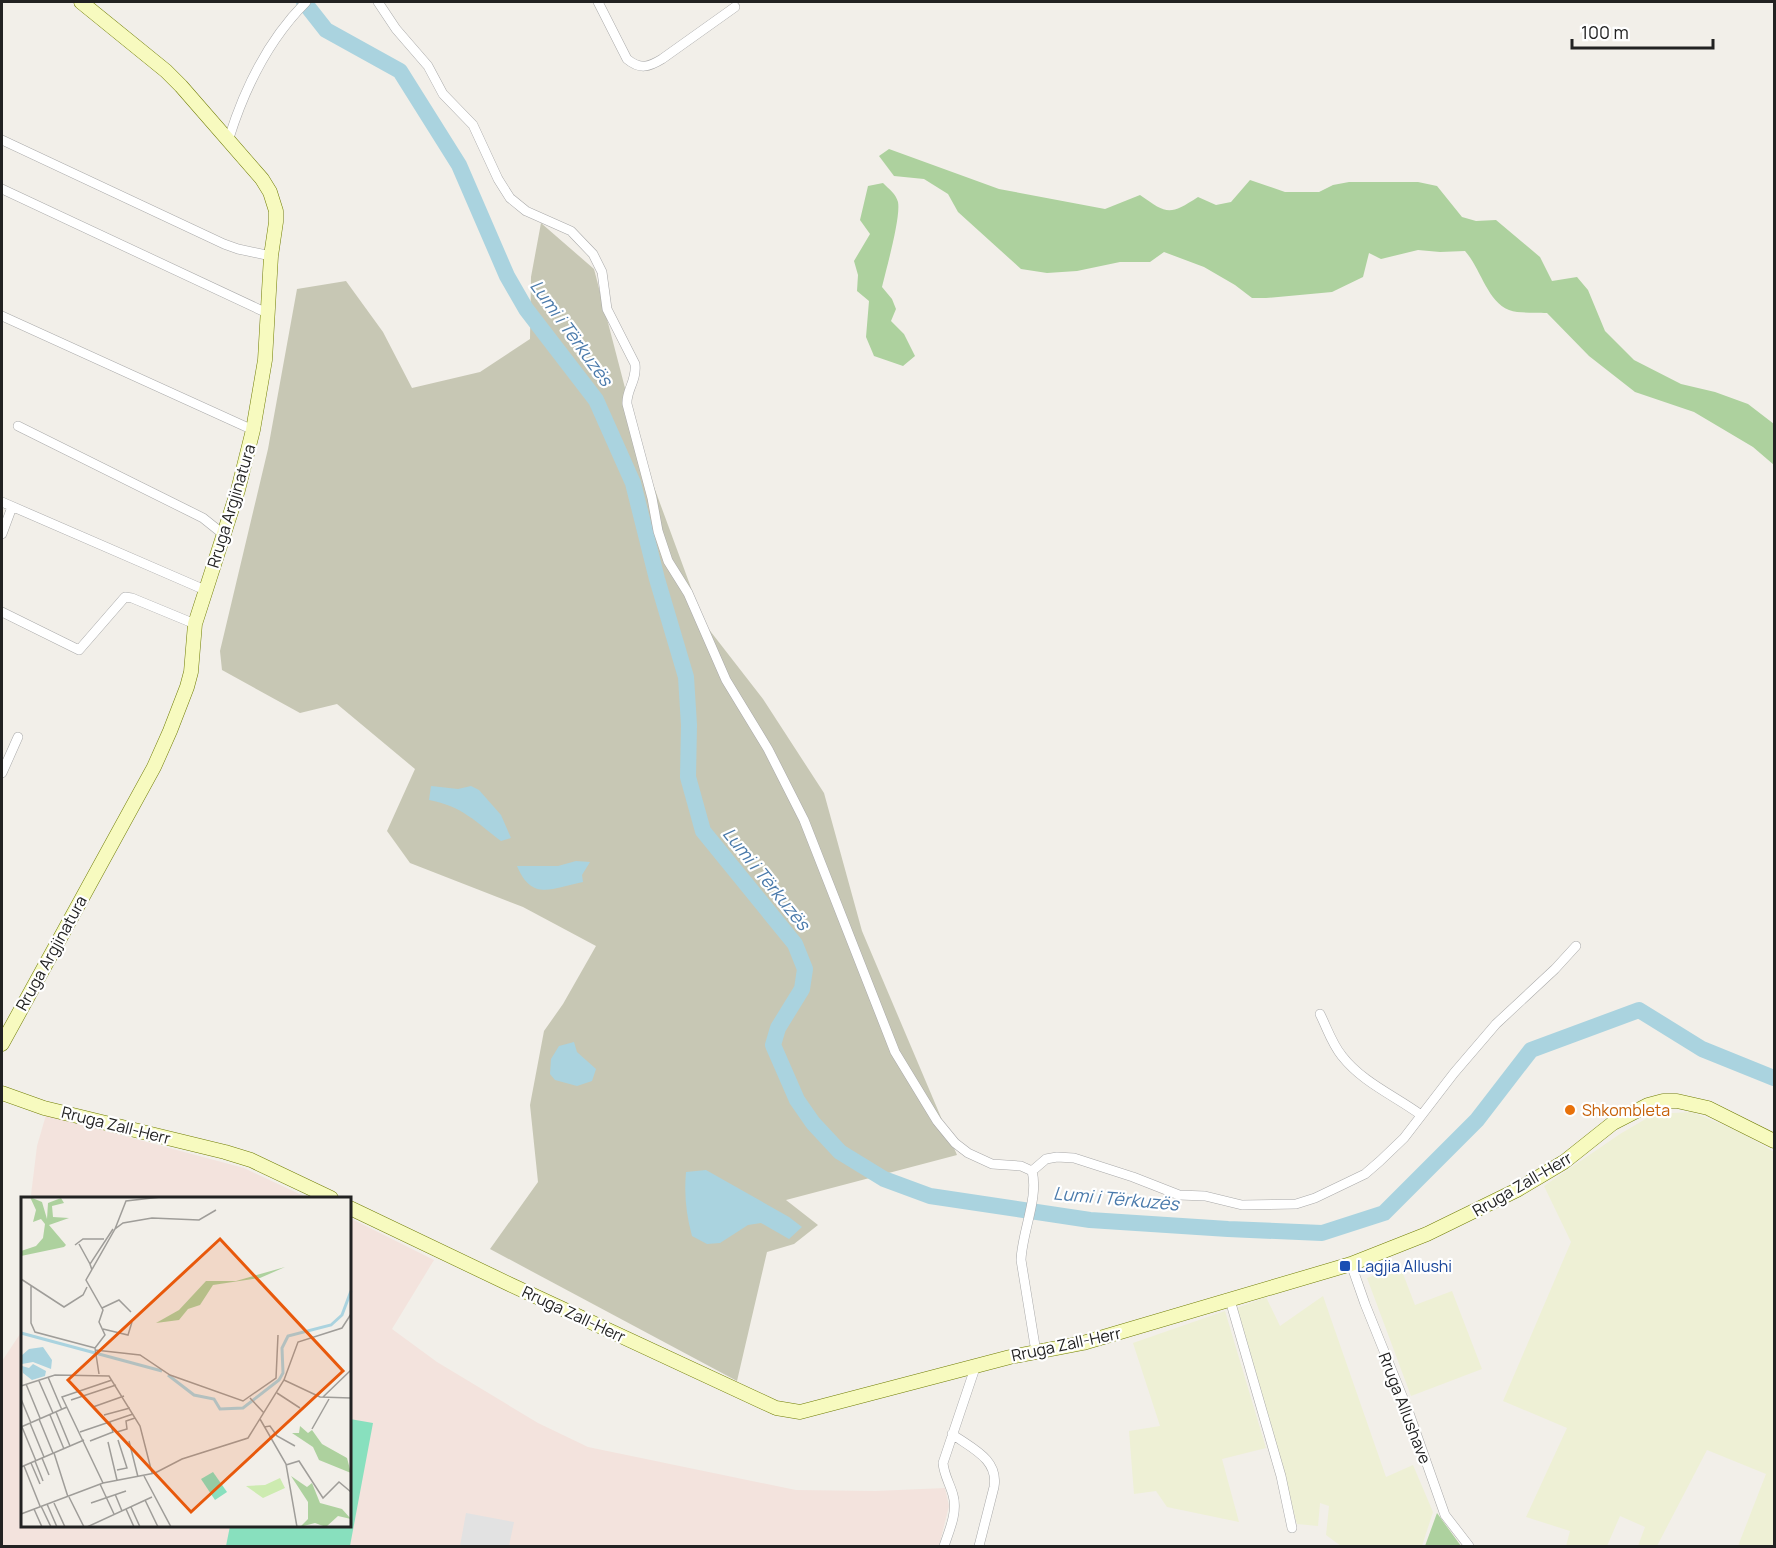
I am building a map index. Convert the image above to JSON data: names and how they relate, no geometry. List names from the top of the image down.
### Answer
{
  "streets": {
    "main road": ["Rruga Argjinatura", "Rruga Zall-Herr"],
    "street": ["Rruga Allushave"]
  },
  "crossings": [
    ["Rruga Zall-Herr", "Rruga Allushave"]
  ],
  "water": ["Lumi i Tërkuzës"],
  "places": {
    "other": ["Shkombleta"],
    "transit": ["Lagjia Allushi"]
  },
  "scale_bar": "100 m"
}
